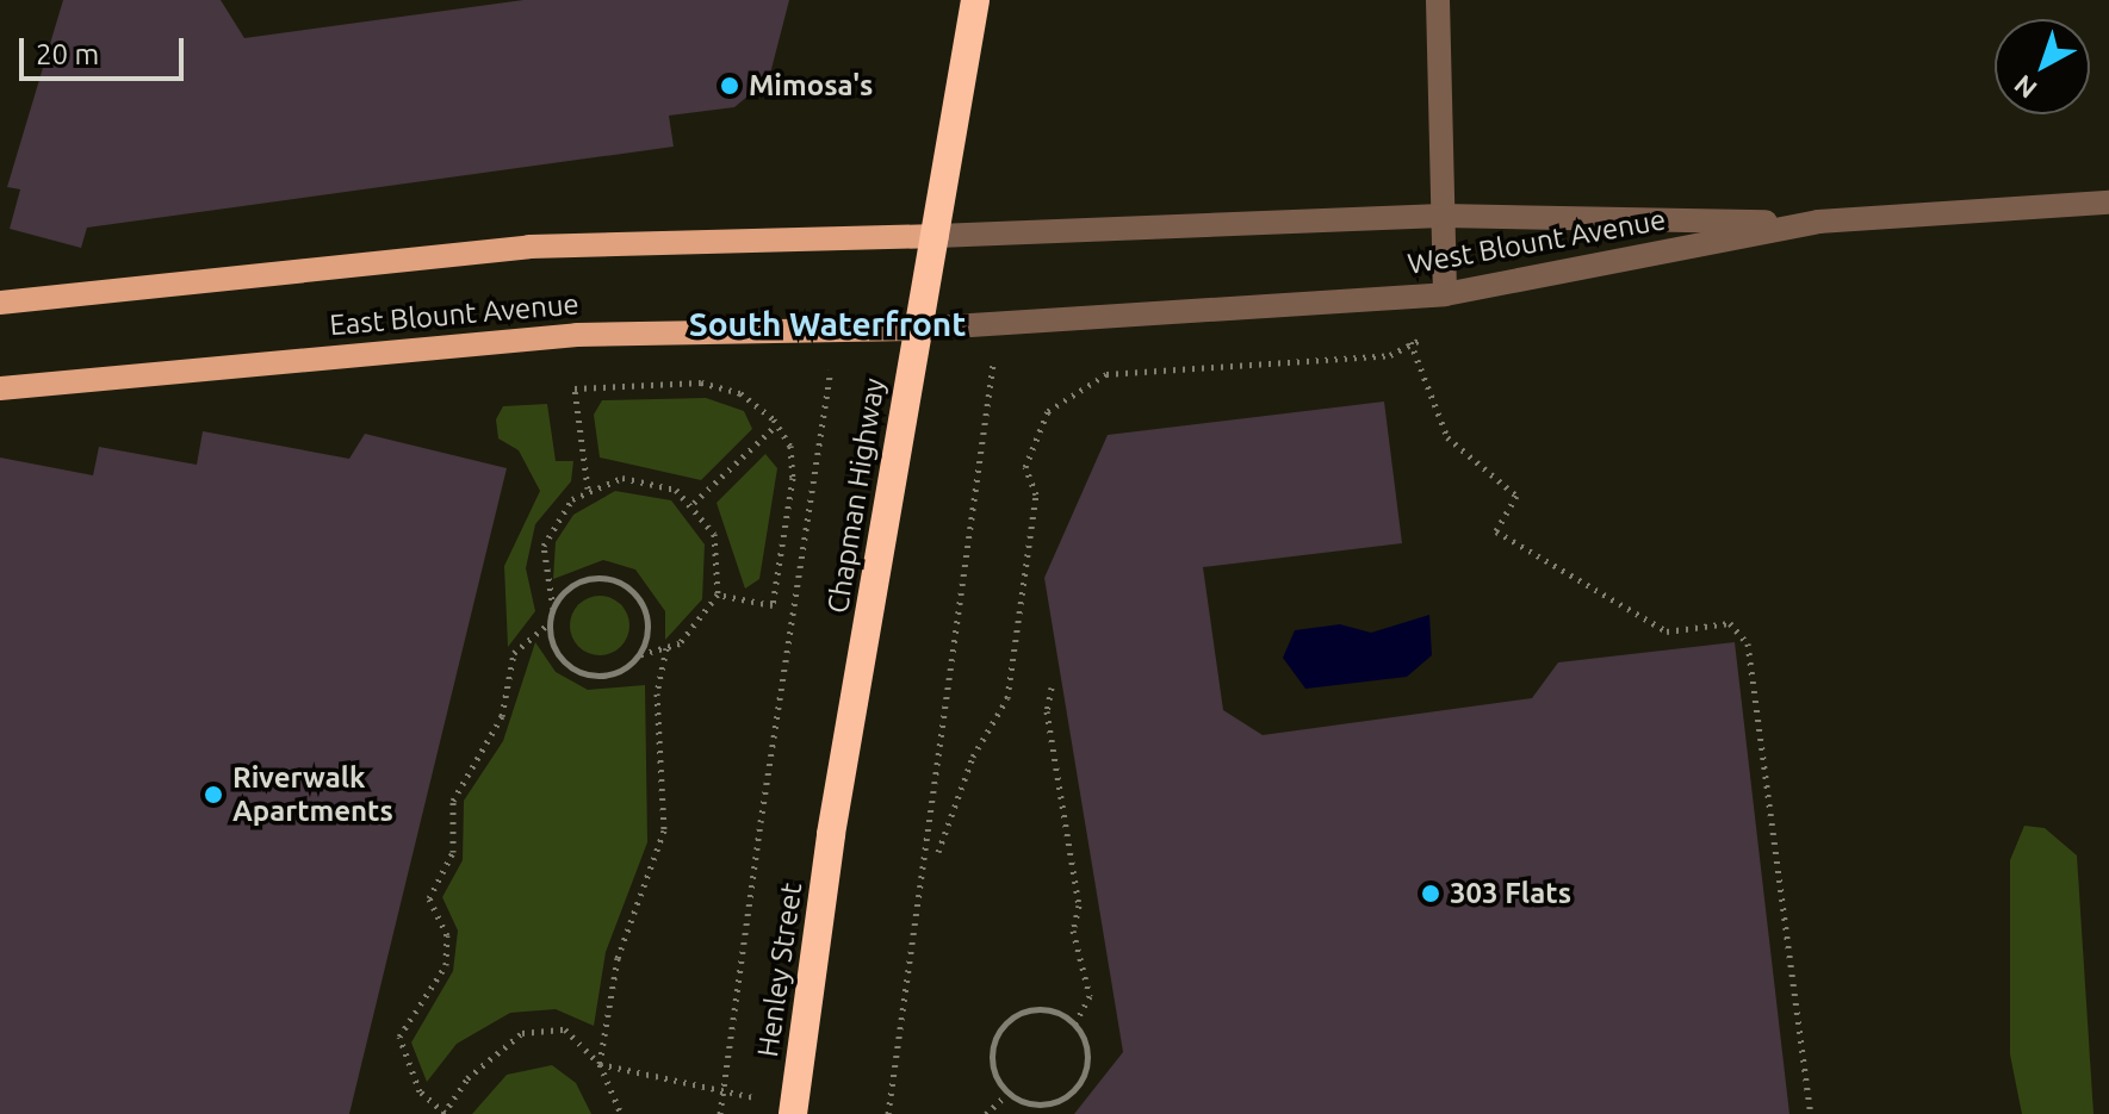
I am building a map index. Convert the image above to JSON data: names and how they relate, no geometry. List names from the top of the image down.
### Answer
{
  "streets": {
    "highway": ["Chapman Highway", "Henley Street"],
    "main road": ["East Blount Avenue"],
    "street": ["West Blount Avenue"]
  },
  "crossings": [
    ["West Blount Avenue", "East Blount Avenue"],
    ["West Blount Avenue", "Chapman Highway"],
    ["East Blount Avenue", "Chapman Highway"],
    ["Chapman Highway", "Henley Street"]
  ],
  "districts": ["South Waterfront"],
  "places": ["Mimosa's", "Riverwalk Apartments", "303 Flats"],
  "scale_bar": "20 m",
  "north": "bottom left"
}
